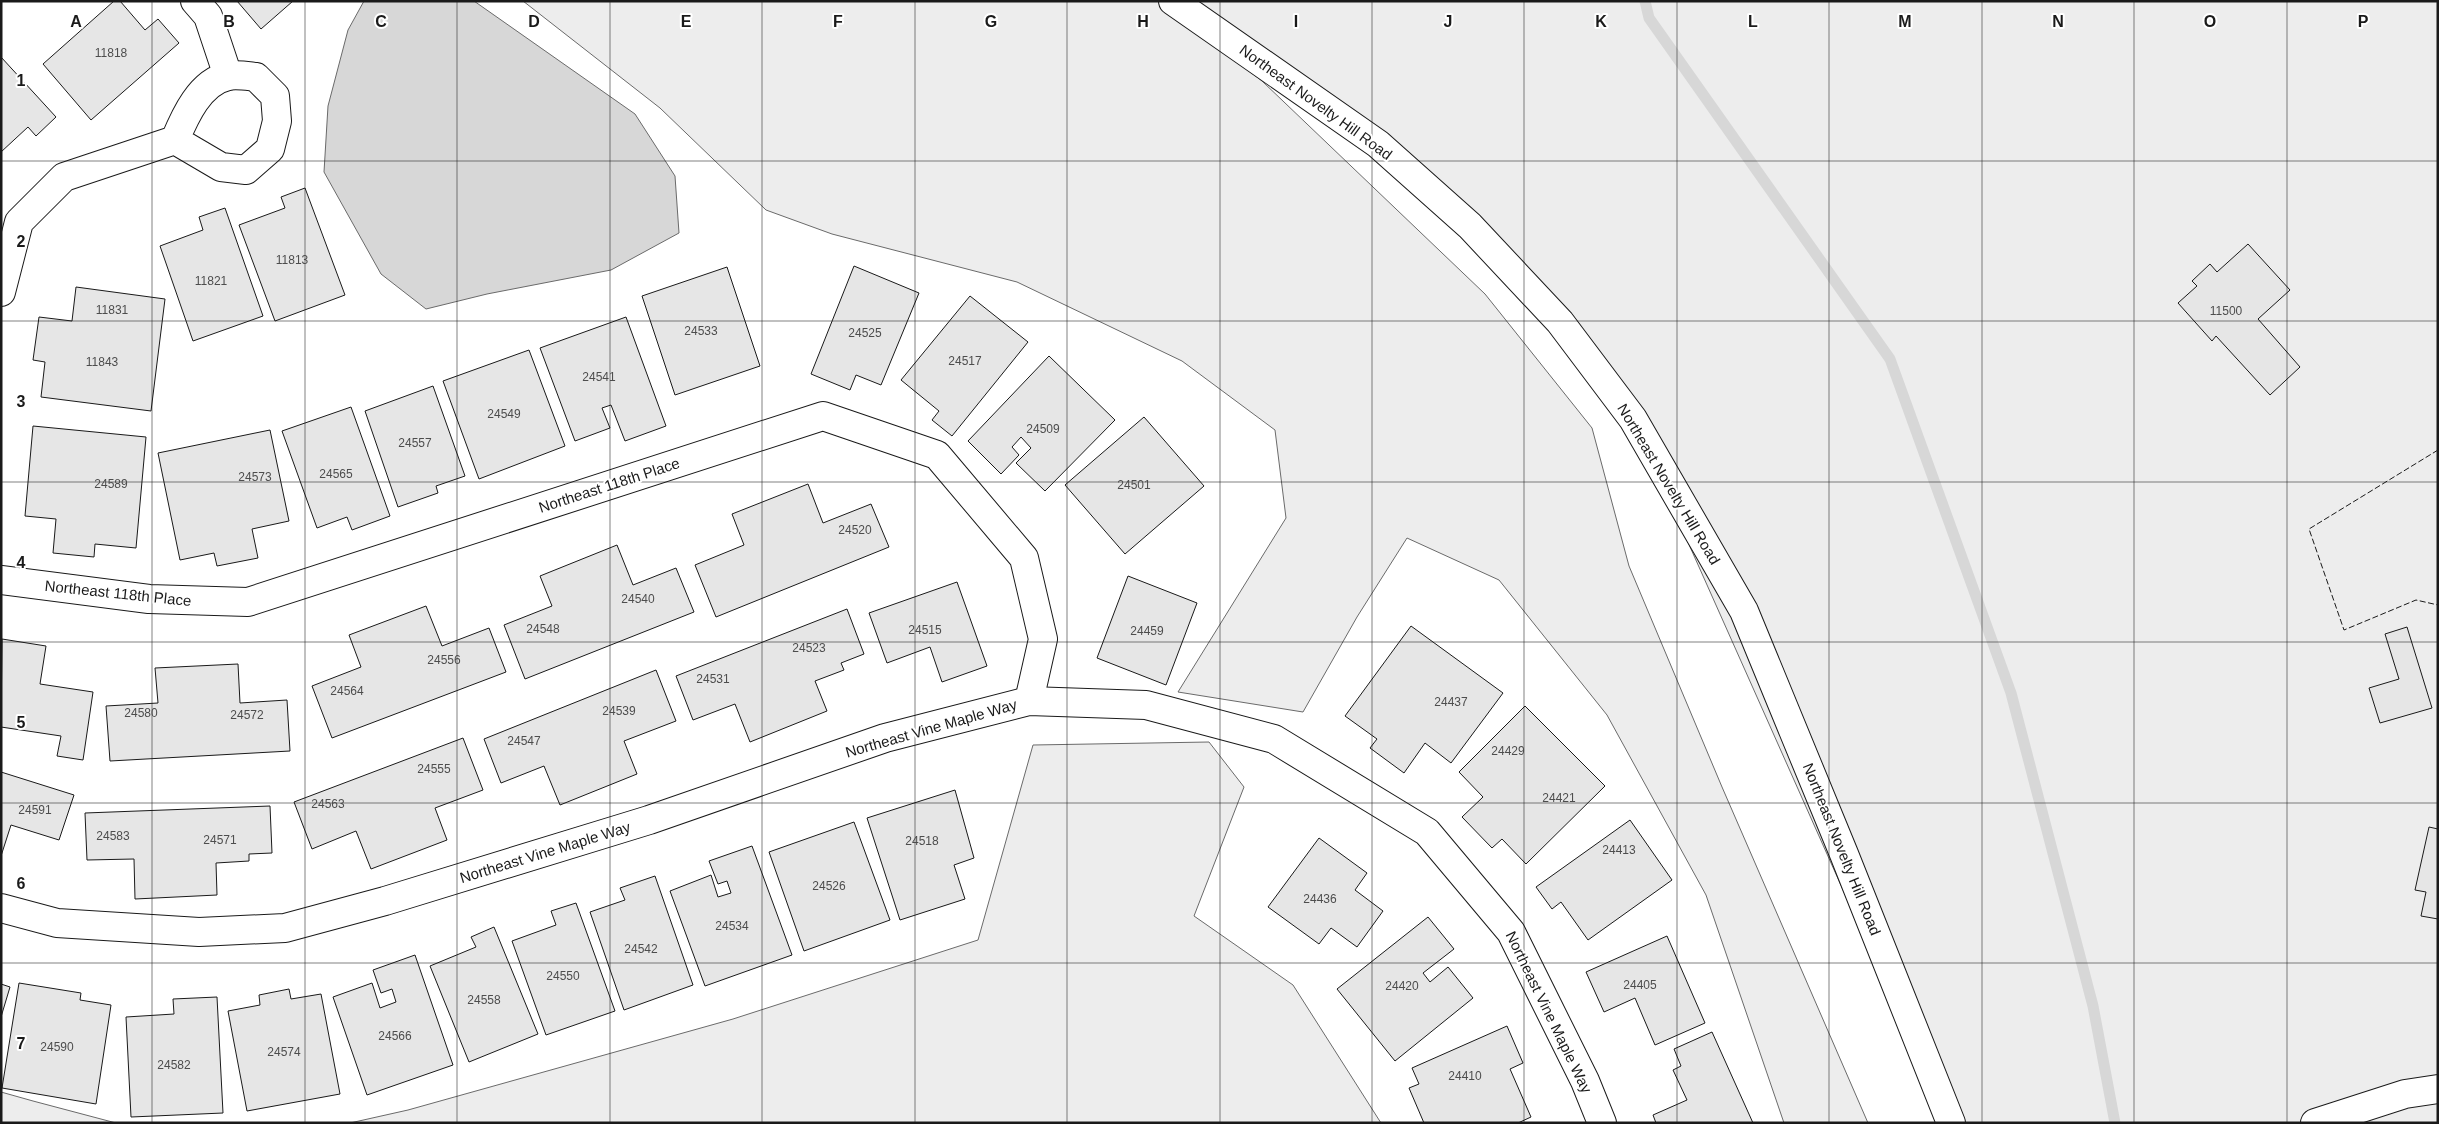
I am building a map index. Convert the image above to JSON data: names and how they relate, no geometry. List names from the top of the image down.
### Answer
{
  "streets": {
    "street": ["Northeast Novelty Hill Road", "Northeast 118th Place", "Northeast Vine Maple Way"]
  },
  "crossings": [
    ["Northeast 118th Place", "Northeast Vine Maple Way"]
  ],
  "house_numbers": [
    "11818",
    "11813",
    "11821",
    "11831",
    "11500",
    "24533",
    "24525",
    "24517",
    "11843",
    "24541",
    "24549",
    "24509",
    "24557",
    "24565",
    "24573",
    "24589",
    "24501",
    "24520",
    "24540",
    "24548",
    "24515",
    "24459",
    "24523",
    "24556",
    "24531",
    "24564",
    "24437",
    "24539",
    "24580",
    "24572",
    "24547",
    "24429",
    "24555",
    "24421",
    "24563",
    "24591",
    "24583",
    "24571",
    "24518",
    "24413",
    "24526",
    "24436",
    "24534",
    "24542",
    "24550",
    "24405",
    "24420",
    "24558",
    "24566",
    "24590",
    "24574",
    "24582",
    "24410"
  ],
  "grid": {
    "columns": [
      "A",
      "B",
      "C",
      "D",
      "E",
      "F",
      "G",
      "H",
      "I",
      "J",
      "K",
      "L",
      "M",
      "N",
      "O",
      "P"
    ],
    "rows": [
      "1",
      "2",
      "3",
      "4",
      "5",
      "6",
      "7"
    ]
  }
}
